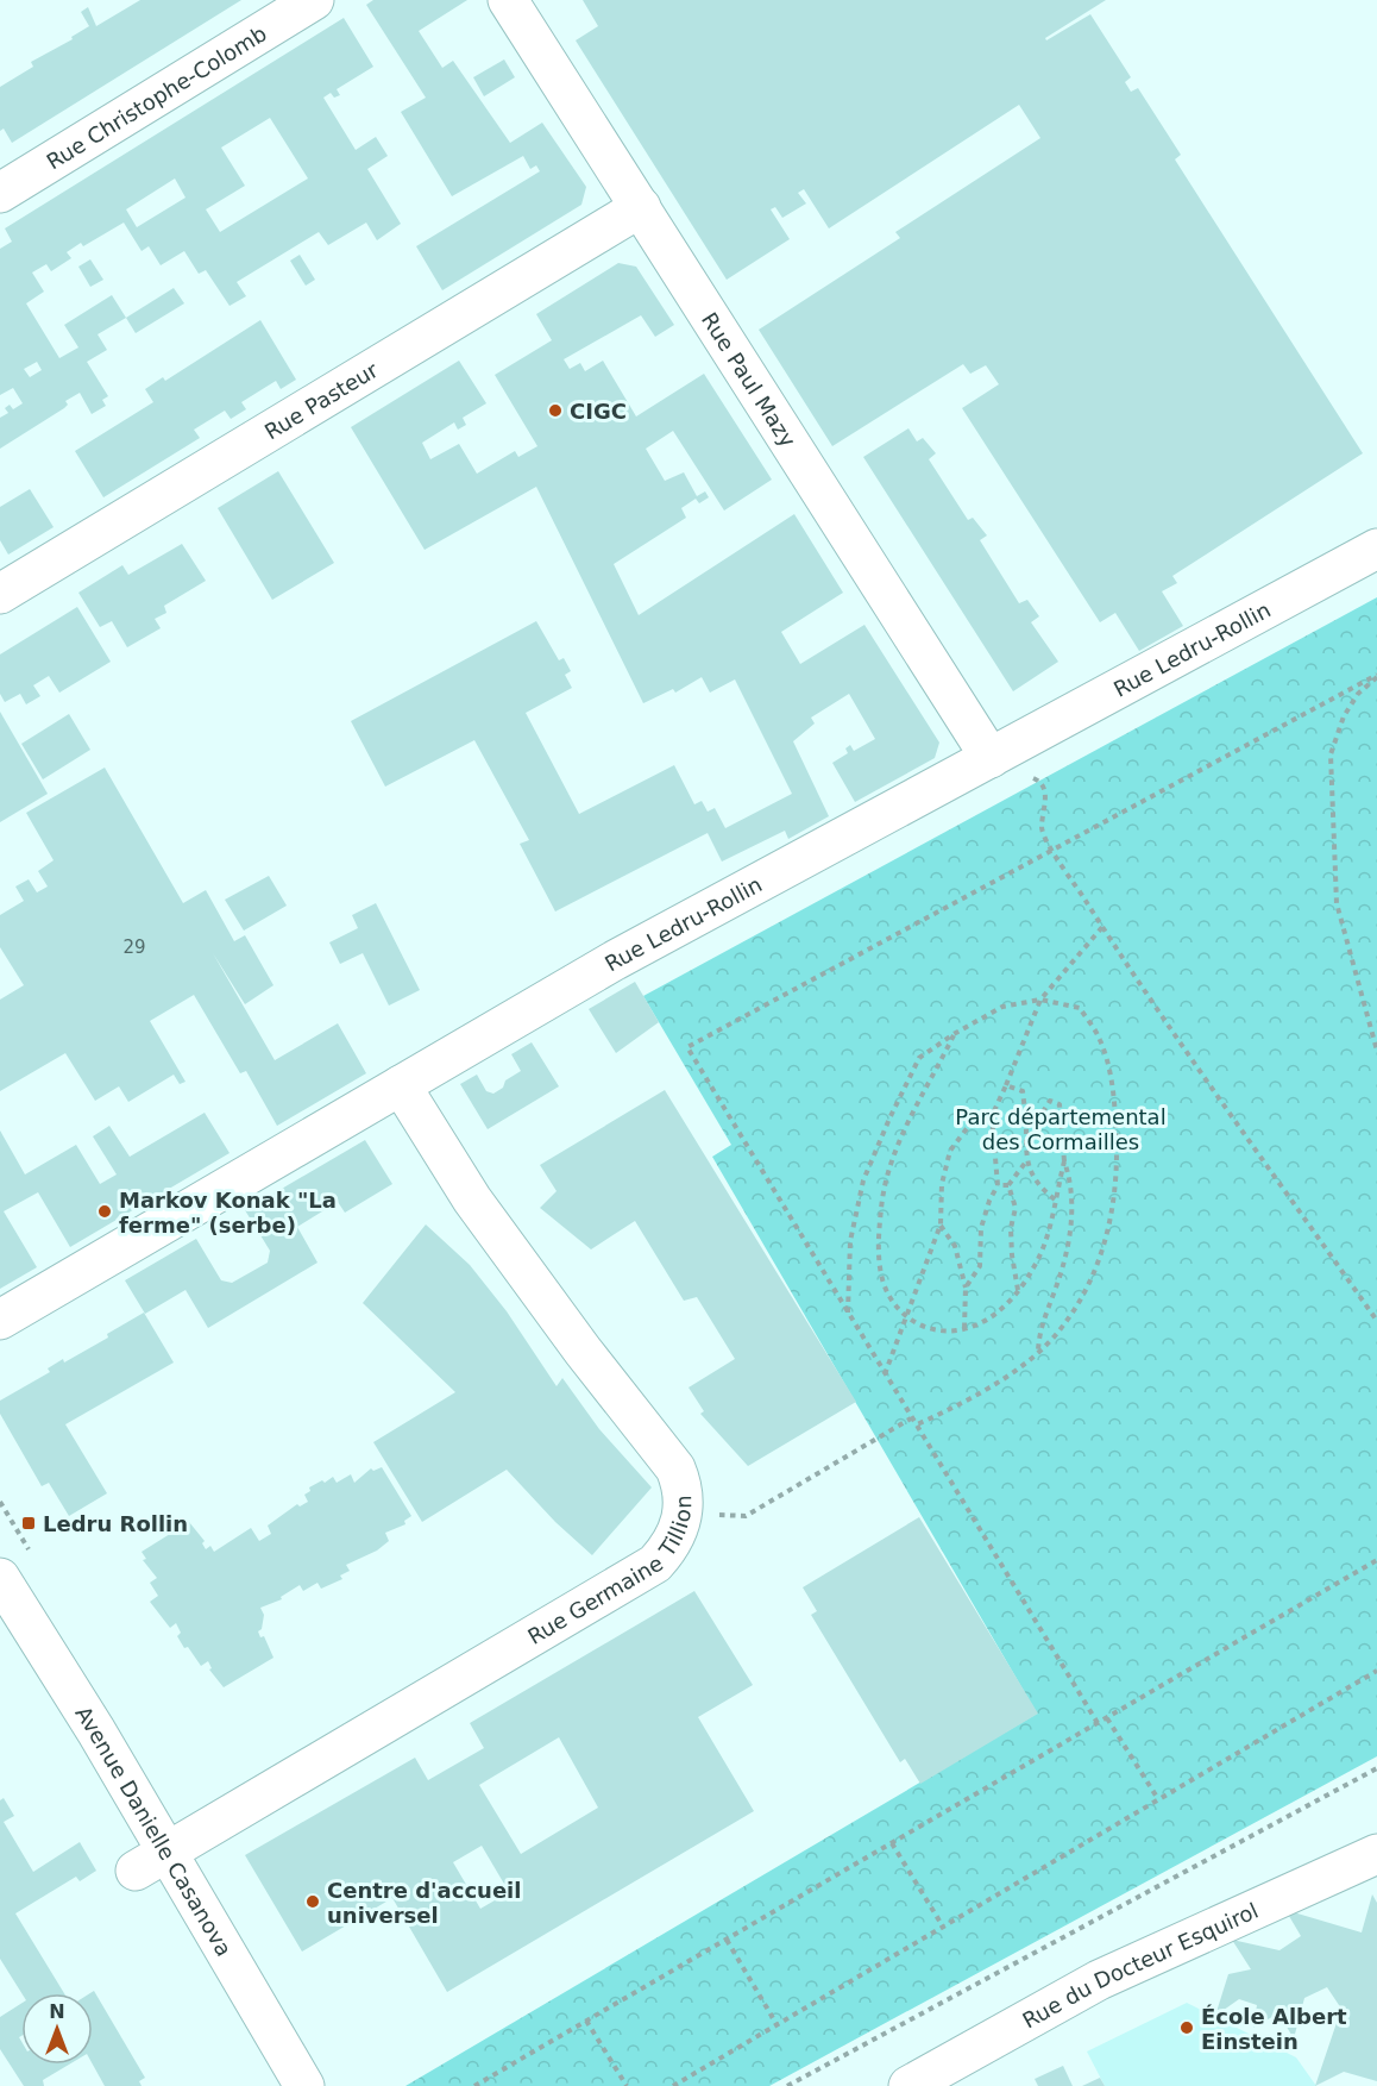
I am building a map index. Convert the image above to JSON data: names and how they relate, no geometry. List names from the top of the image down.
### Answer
{
  "streets": {
    "street": [
      "Rue Christophe-Colomb",
      "Rue Paul Mazy",
      "Rue Pasteur",
      "Rue Ledru-Rollin",
      "Rue Germaine Tillion",
      "Avenue Danielle Casanova",
      "Rue du Docteur Esquirol"
    ]
  },
  "crossings": [
    ["Rue Paul Mazy", "Rue Pasteur"],
    ["Rue Paul Mazy", "Rue Ledru-Rollin"],
    ["Rue Ledru-Rollin", "Rue Germaine Tillion"],
    ["Rue Germaine Tillion", "Avenue Danielle Casanova"]
  ],
  "parks": ["Parc départemental des Cormailles"],
  "places": {
    "other": [
      "CIGC",
      "Markov Konak \"La ferme\" (serbe)",
      "Centre d'accueil universel",
      "École Albert Einstein"
    ],
    "transit": ["Ledru Rollin"]
  },
  "house_numbers": ["29"],
  "north": "top"
}
